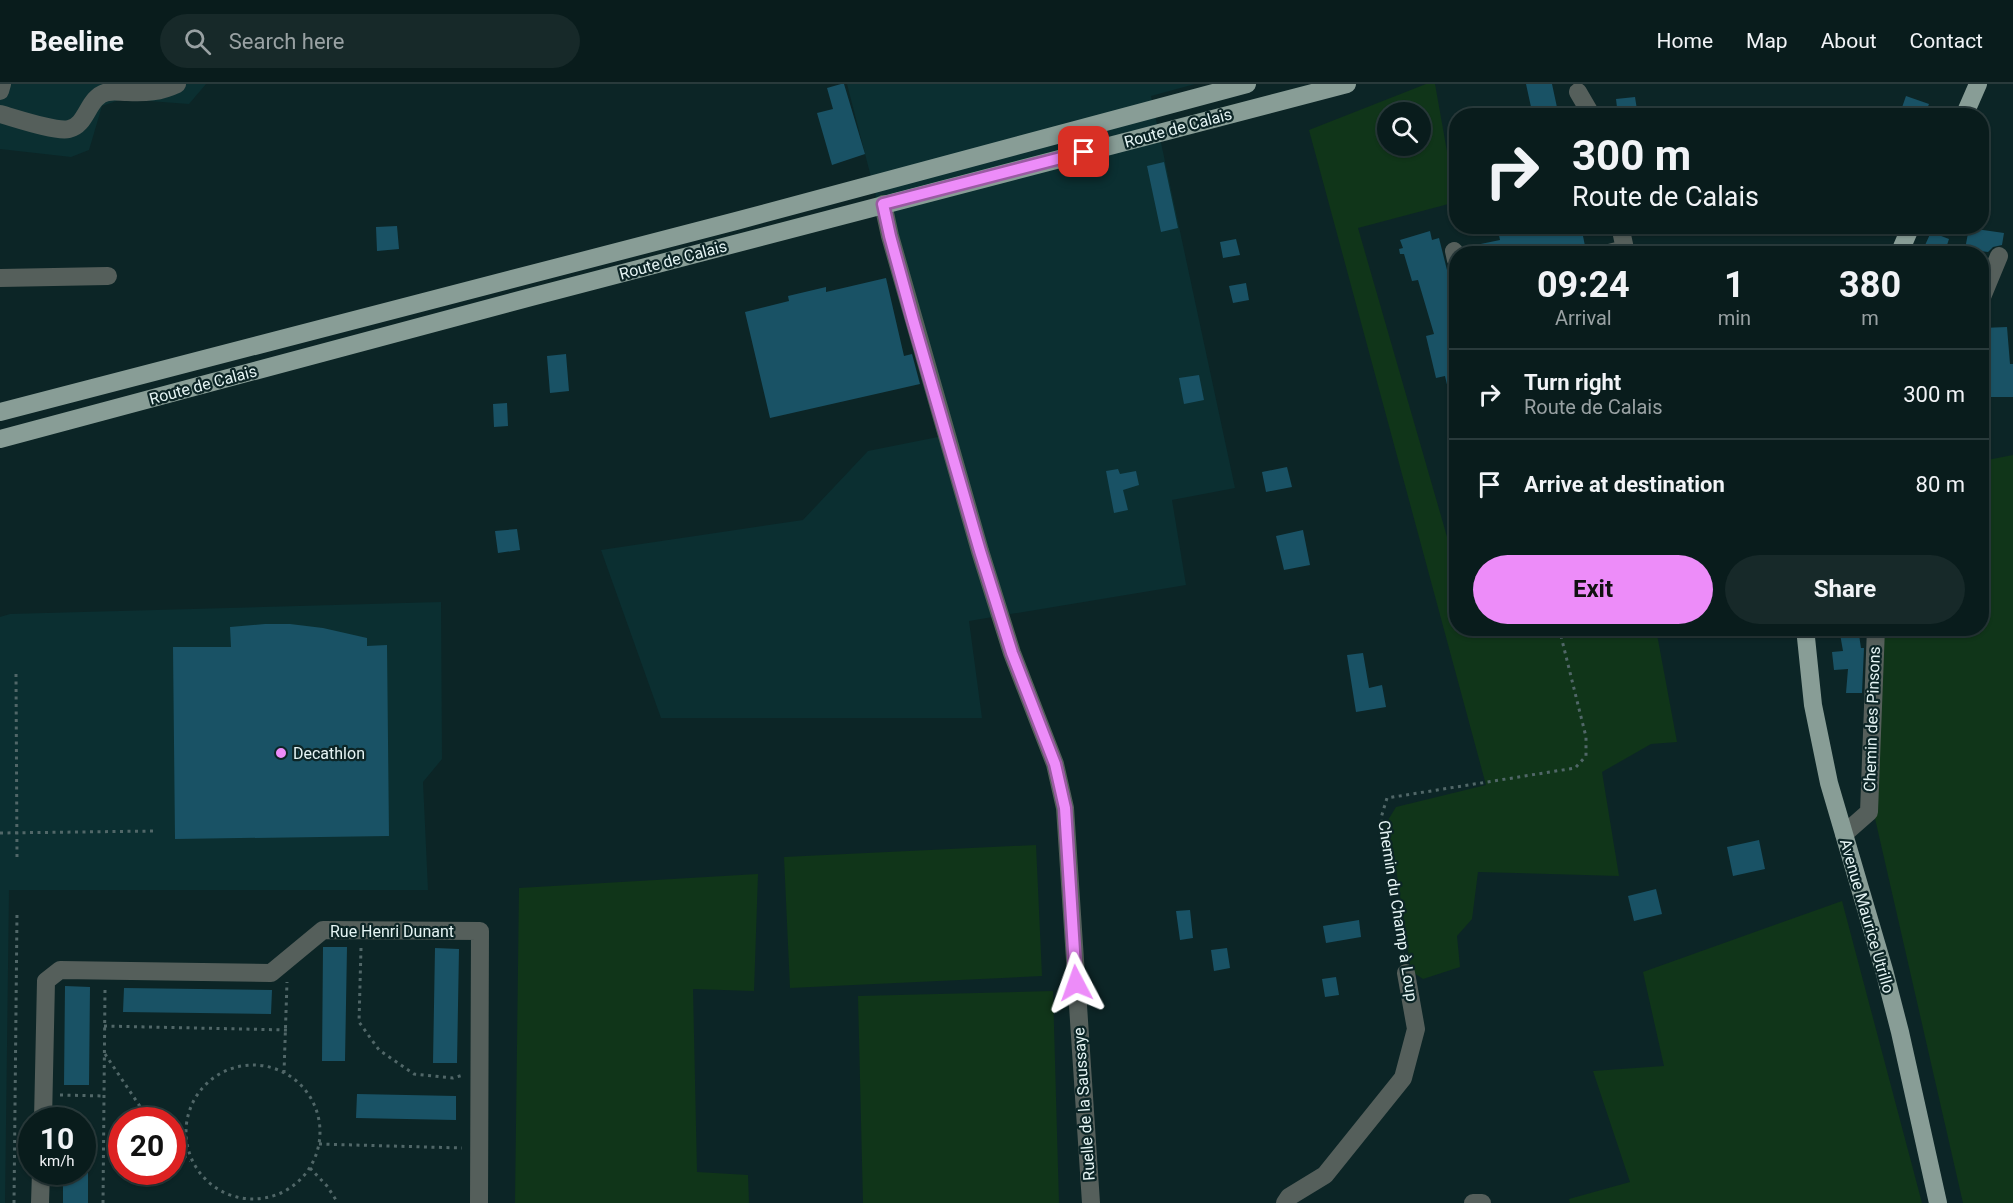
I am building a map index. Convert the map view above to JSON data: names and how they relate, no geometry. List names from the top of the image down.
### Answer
{
  "streets": {
    "main road": ["Route de Calais", "Avenue Maurice Utrillo"],
    "street": [
      "Chemin des Pinsons",
      "Chemin du Champ à Loup",
      "Rue Henri Dunant",
      "Ruelle de la Saussaye"
    ]
  },
  "crossings": [
    ["Route de Calais", "Ruelle de la Saussaye"],
    ["Chemin des Pinsons", "Avenue Maurice Utrillo"]
  ],
  "places": ["Decathlon"],
  "page": {
    "header": "Beeline",
    "search": "Search here",
    "nav": [
      "Home",
      "Map",
      "About",
      "Contact"
    ],
    "turn": ["300 m", "Route de Calais"],
    "eta": [
      "09:24",
      "Arrival",
      "1",
      "min",
      "380",
      "m"
    ],
    "list": [
      {
        "name": "Turn right",
        "note": "Route de Calais",
        "value": "300 m"
      },
      {
        "name": "Arrive at destination",
        "value": "80 m"
      }
    ],
    "buttons": ["Exit", "Share"],
    "speed": "10 km/h",
    "limit": "20"
  }
}
